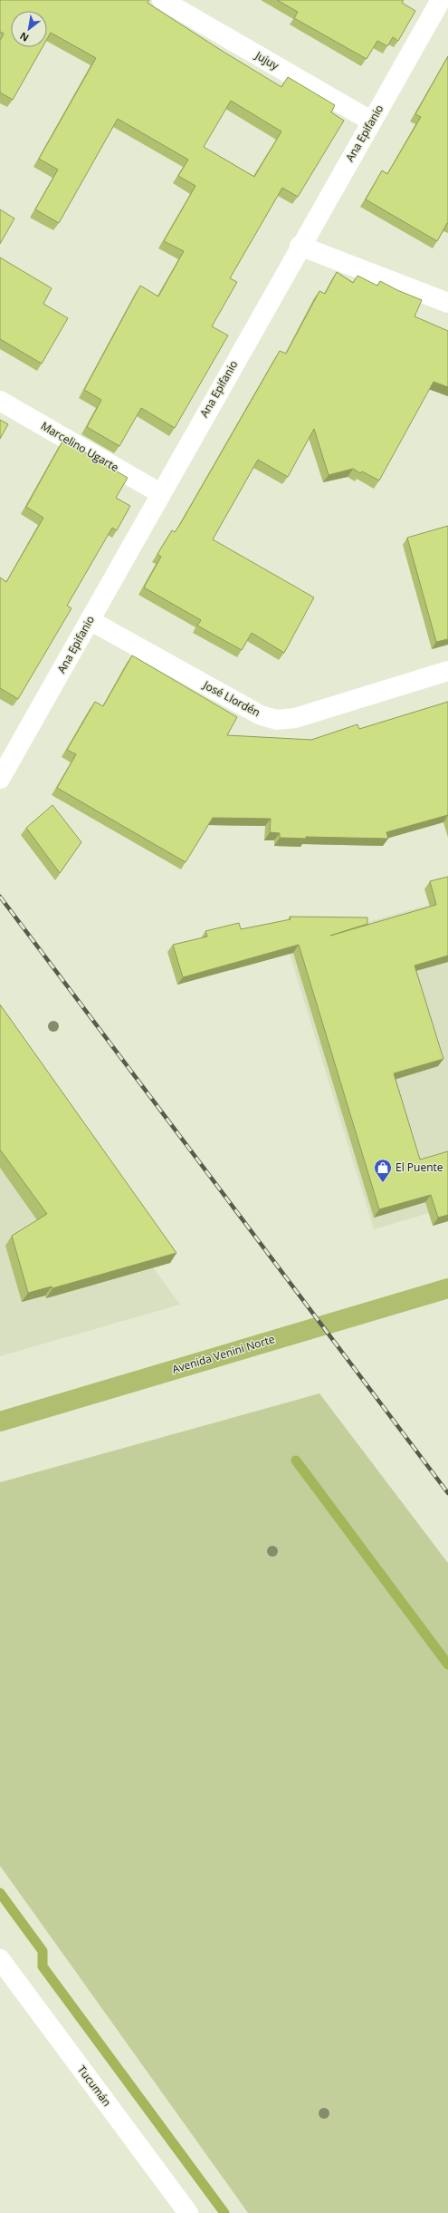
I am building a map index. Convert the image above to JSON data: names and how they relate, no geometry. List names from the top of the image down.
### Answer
{
  "streets": {
    "highway": ["Avenida Venini Norte"],
    "street": [
      "Jujuy",
      "Ana Epifanio",
      "Marcelino Ugarte",
      "José Llordén",
      "Tucumán"
    ]
  },
  "crossings": [
    ["Jujuy", "Ana Epifanio"],
    ["Ana Epifanio", "Marcelino Ugarte"],
    ["Ana Epifanio", "José Llordén"]
  ],
  "places": {
    "shop": ["El Puente"]
  },
  "north": "bottom left"
}
